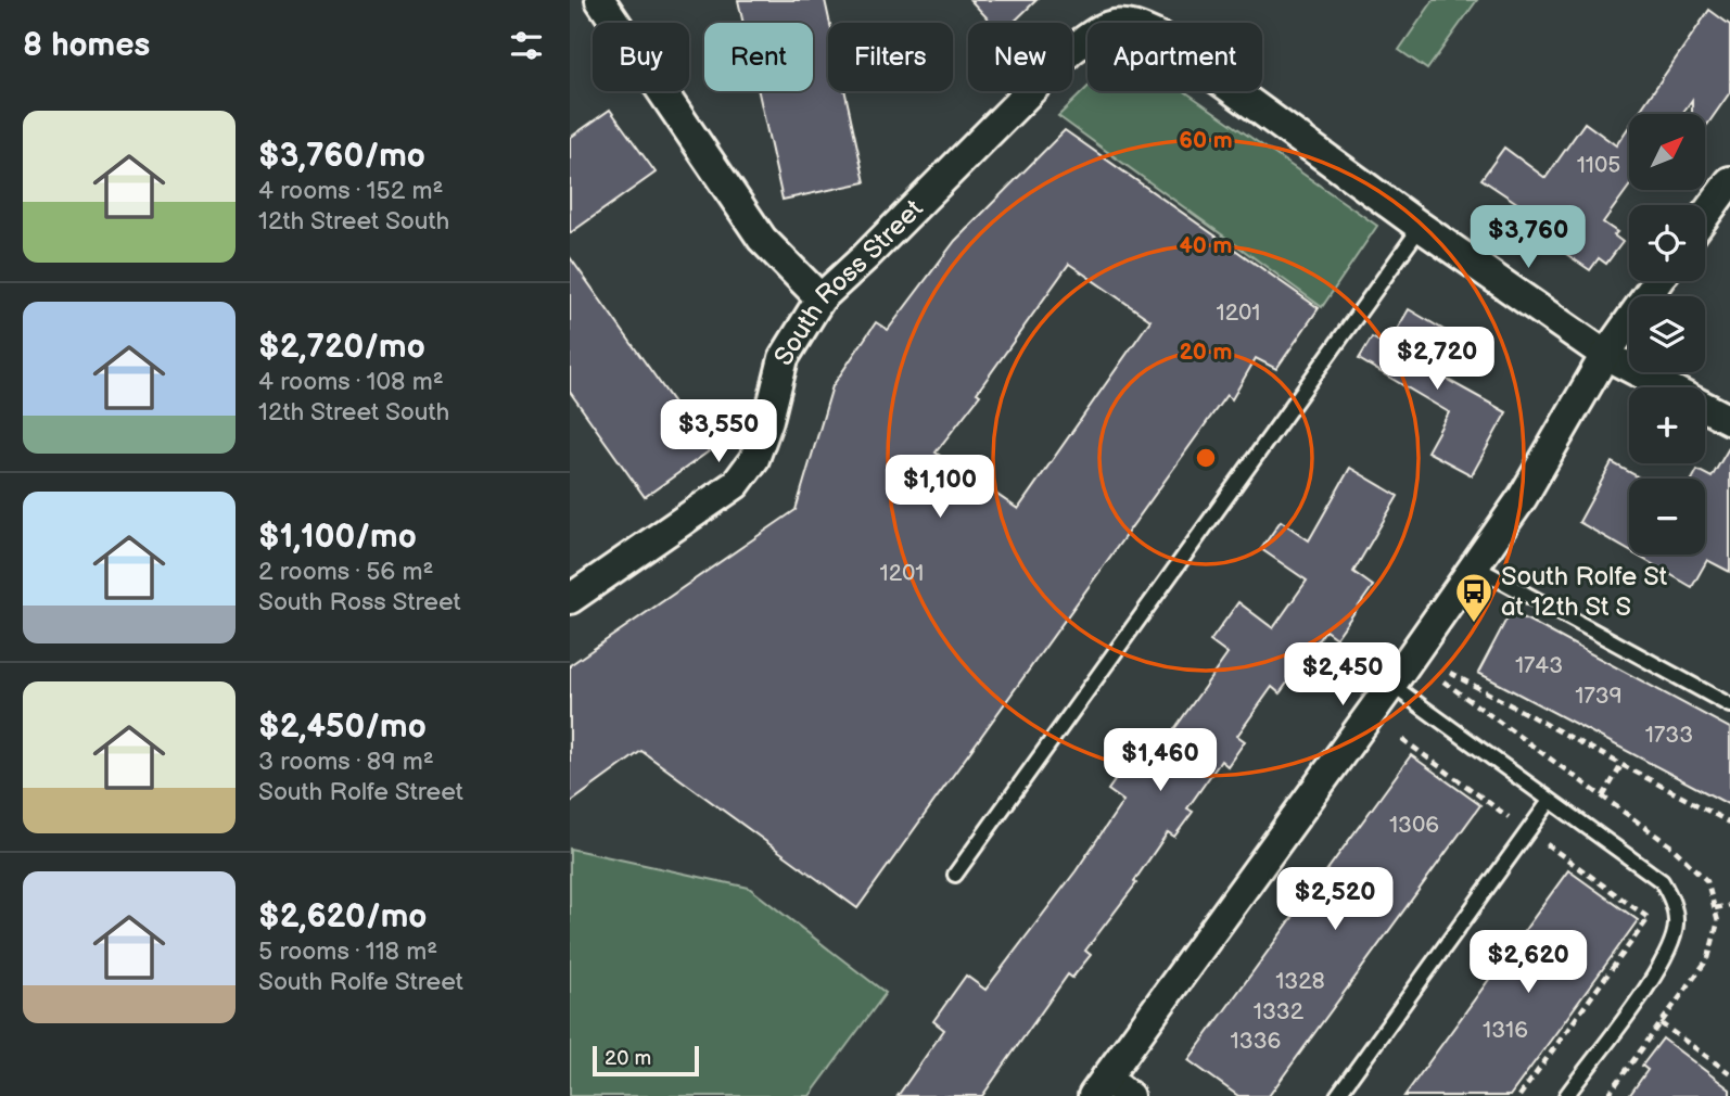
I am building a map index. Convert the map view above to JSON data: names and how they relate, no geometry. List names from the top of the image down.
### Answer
{
  "streets": {
    "street": ["South Ross Street"]
  },
  "places": {
    "bus stop": ["South Rolfe St at 12th St S"]
  },
  "house_numbers": [
    "1105",
    "1201",
    "1201",
    "1743",
    "1739",
    "1733",
    "1306",
    "1328",
    "1332",
    "1316",
    "1336"
  ],
  "scale_bar": "20 m",
  "north": "top right",
  "page": {
    "heading": "8 homes",
    "chip": [
      "Buy",
      "Rent",
      "Filters",
      "New",
      "Apartment"
    ],
    "list": [
      {
        "name": "$3,760/mo",
        "note": "4 rooms · 152 m² · 12th Street South"
      },
      {
        "name": "$2,720/mo",
        "note": "4 rooms · 108 m² · 12th Street South"
      },
      {
        "name": "$1,100/mo",
        "note": "2 rooms · 56 m² · South Ross Street"
      },
      {
        "name": "$2,450/mo",
        "note": "3 rooms · 89 m² · South Rolfe Street"
      },
      {
        "name": "$2,620/mo",
        "note": "5 rooms · 118 m² · South Rolfe Street"
      }
    ],
    "map_buttons": ["+", "−"],
    "price": [
      "$3,760",
      "$2,720",
      "$3,550",
      "$1,100",
      "$2,450",
      "$1,460",
      "$2,520",
      "$2,620"
    ],
    "scale": "20 m"
  },
  "rings": ["60 m", "40 m", "20 m"]
}
